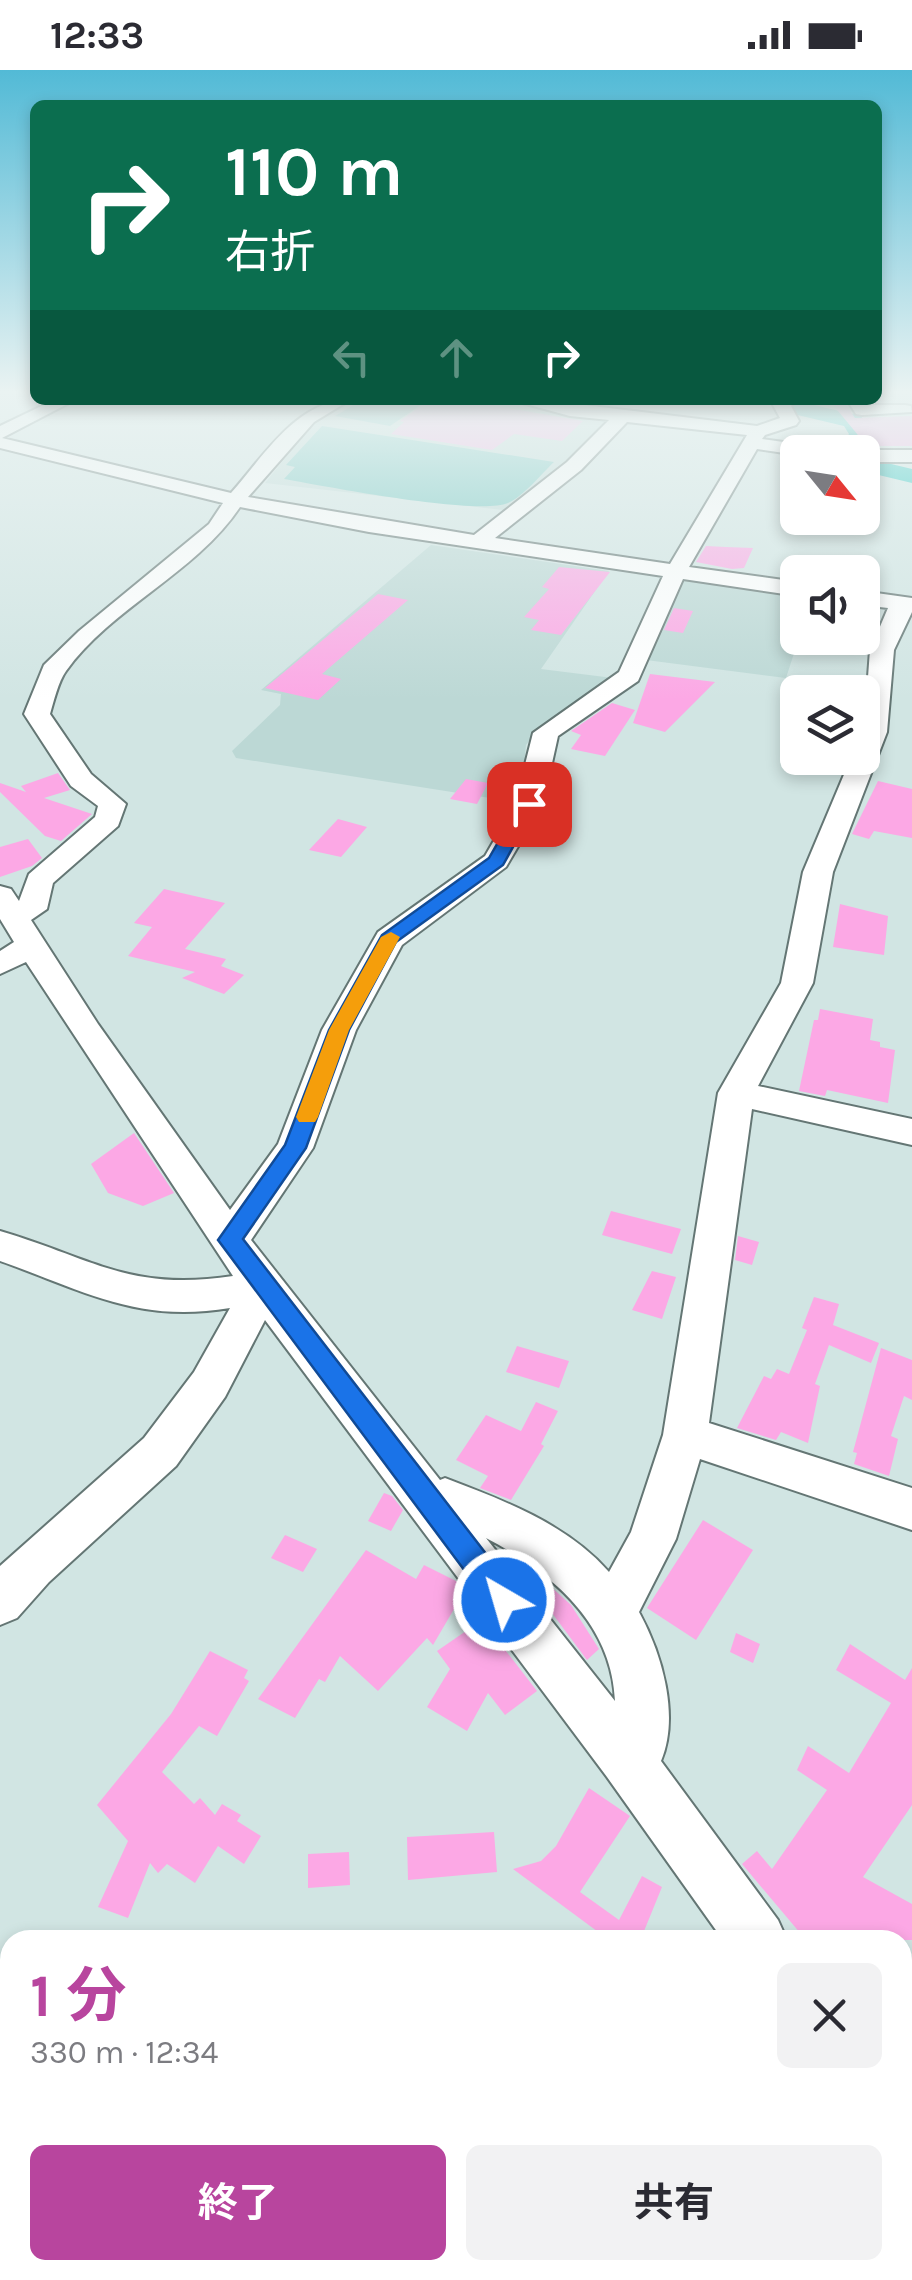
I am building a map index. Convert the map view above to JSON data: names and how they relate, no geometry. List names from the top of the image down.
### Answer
{
  "north": "bottom right",
  "page": {
    "status": "12:33",
    "turn": ["110 m", "右折"],
    "heading": ["1 分", "330 m · 12:34"],
    "buttons": ["終了", "共有"]
  }
}
